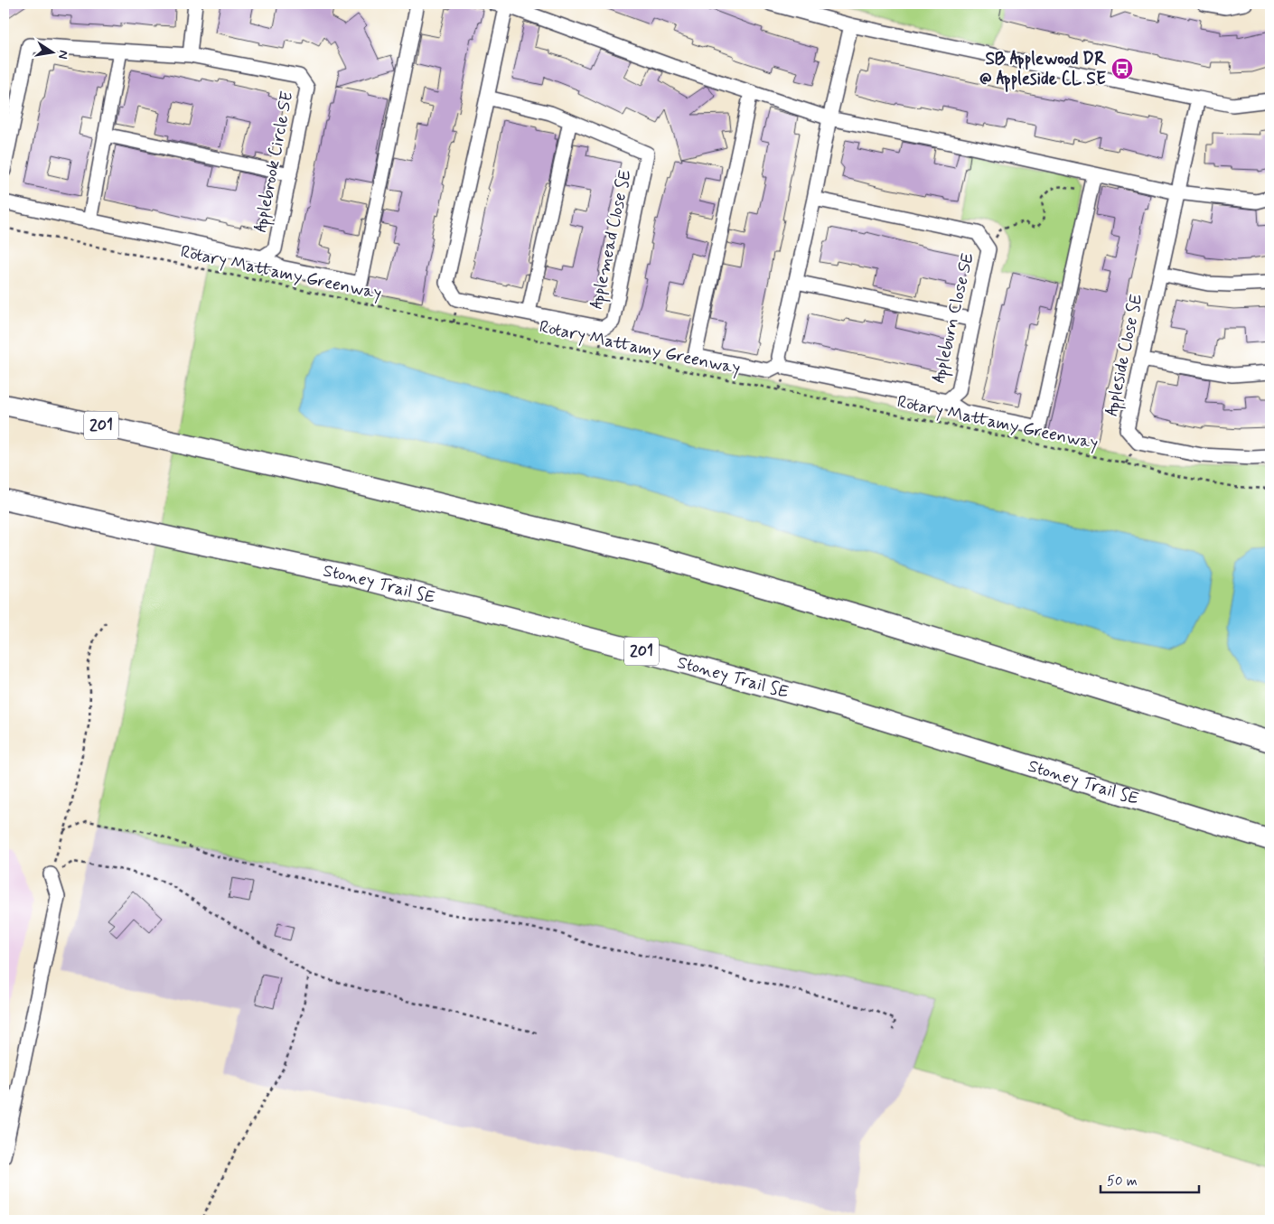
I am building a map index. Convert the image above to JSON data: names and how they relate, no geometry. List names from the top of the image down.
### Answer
{
  "streets": {
    "highway": ["201", "Stoney Trail SE"],
    "street": [
      "Applebrook Circle SE",
      "Applemead Close SE",
      "Appleburn Close SE",
      "Appleside Close SE"
    ],
    "path": ["Rotary Mattamy Greenway"]
  },
  "places": {
    "bus stop": ["SB Applewood DR @ Appleside CL SE"]
  },
  "scale_bar": "50 m",
  "north": "right"
}
